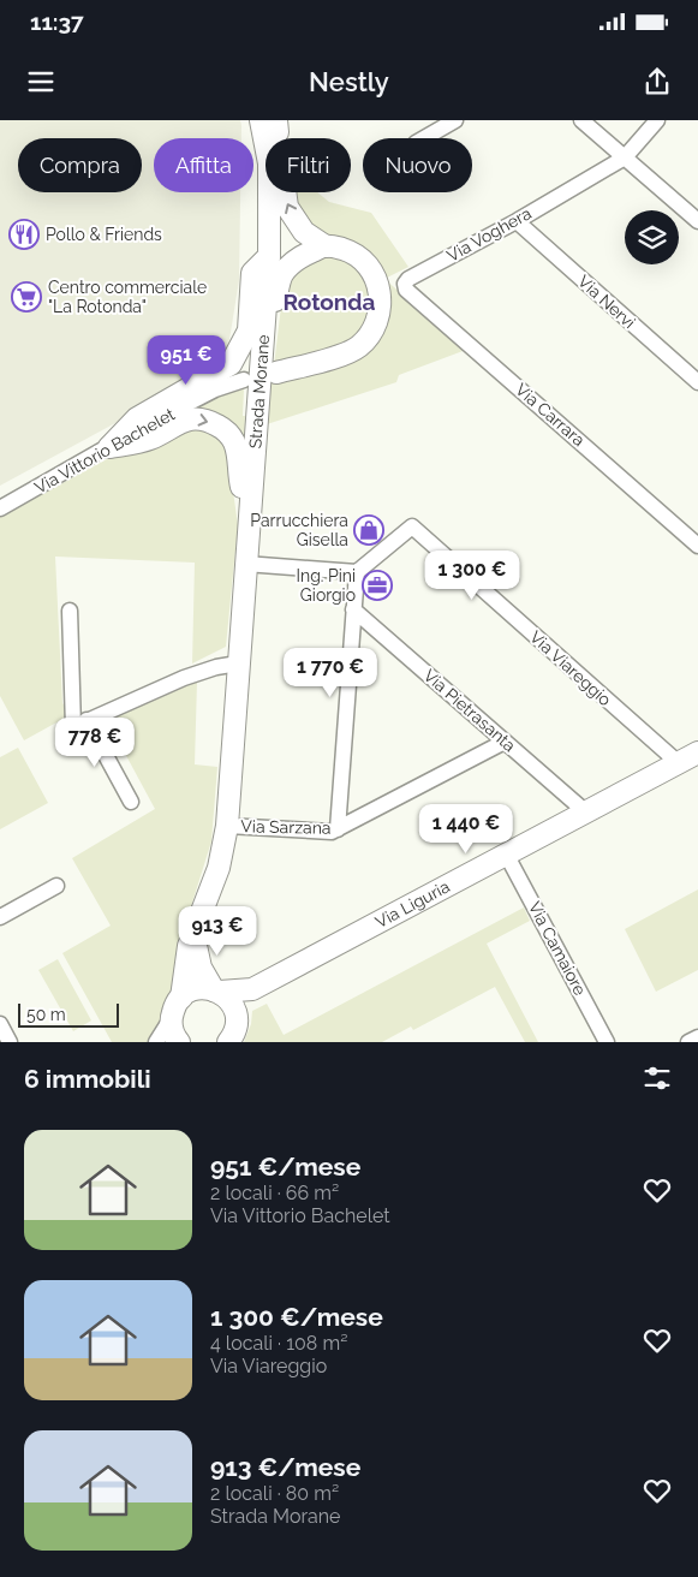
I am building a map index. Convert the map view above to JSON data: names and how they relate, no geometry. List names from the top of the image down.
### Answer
{
  "streets": {
    "street": [
      "Via Voghera",
      "Via Nervi",
      "Strada Morane",
      "Via Carrara",
      "Via Vittorio Bachelet",
      "Via Viareggio",
      "Via Pietrasanta",
      "Via Sarzana",
      "Via Liguria",
      "Via Camaiore"
    ]
  },
  "crossings": [
    ["Via Voghera", "Via Nervi"],
    ["Via Voghera", "Via Carrara"],
    ["Strada Morane", "Via Sarzana"],
    ["Strada Morane", "Via Liguria"],
    ["Via Viareggio", "Via Liguria"],
    ["Via Pietrasanta", "Via Sarzana"],
    ["Via Pietrasanta", "Via Liguria"],
    ["Via Liguria", "Via Camaiore"]
  ],
  "districts": ["Rotonda"],
  "places": {
    "restaurant": ["Pollo & Friends"],
    "supermarket": ["Centro commerciale \"La Rotonda\""],
    "shop": ["Parrucchiera Gisella"],
    "office": ["Ing. Pini Giorgio"]
  },
  "scale_bar": "50 m",
  "page": {
    "status": "11:37",
    "header": "Nestly",
    "chip": [
      "Compra",
      "Affitta",
      "Filtri",
      "Nuovo"
    ],
    "price": [
      "951 €",
      "1 300 €",
      "1 770 €",
      "778 €",
      "1 440 €",
      "913 €"
    ],
    "scale": "50 m",
    "heading": "6 immobili",
    "list": [
      {
        "name": "951 €/mese",
        "note": "2 locali · 66 m² · Via Vittorio Bachelet"
      },
      {
        "name": "1 300 €/mese",
        "note": "4 locali · 108 m² · Via Viareggio"
      },
      {
        "name": "913 €/mese",
        "note": "2 locali · 80 m² · Strada Morane"
      }
    ]
  }
}
